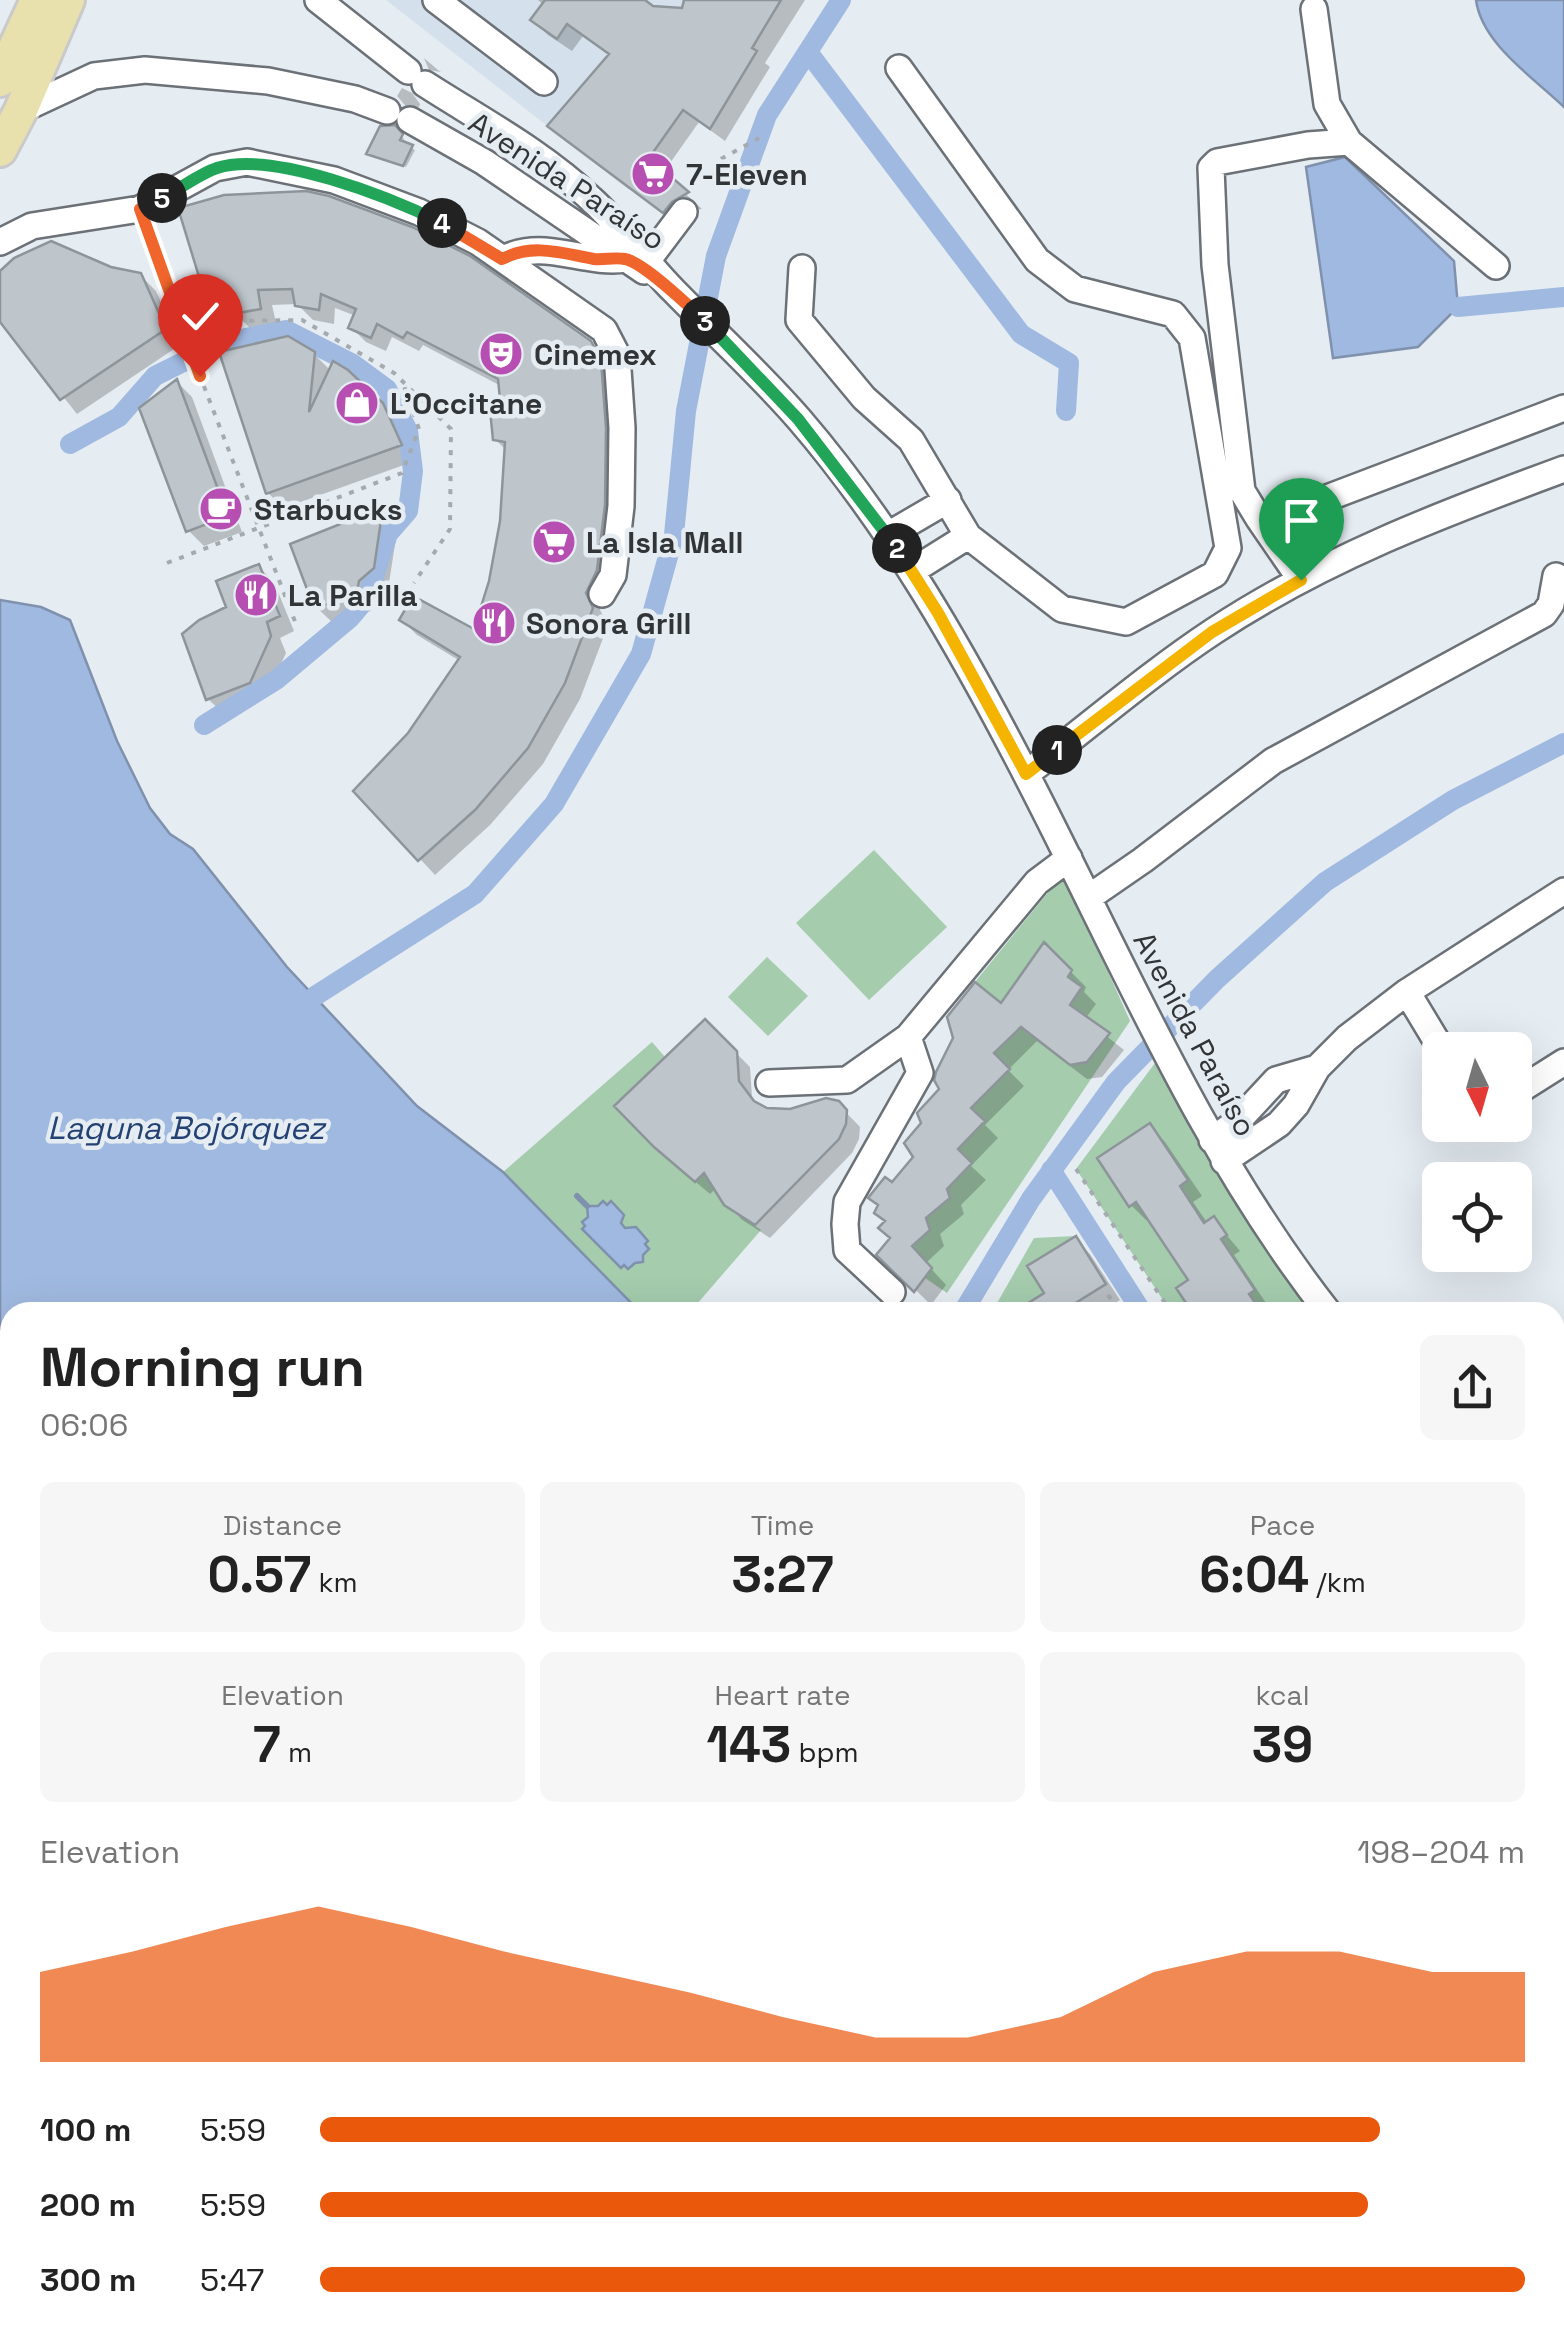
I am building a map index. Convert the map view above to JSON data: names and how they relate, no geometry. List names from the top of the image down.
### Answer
{
  "streets": {
    "street": ["Avenida Paraíso"]
  },
  "water": ["Laguna Bojórquez"],
  "places": {
    "supermarket": ["7-Eleven", "La Isla Mall"],
    "theatre": ["Cinemex"],
    "shop": ["L'Occitane"],
    "cafe": ["Starbucks"],
    "restaurant": ["La Parilla", "Sonora Grill"]
  },
  "north": "bottom",
  "page": {
    "pins": [
      "5",
      "4",
      "3",
      "2",
      "1"
    ],
    "heading": ["Morning run", "06:06"],
    "stats": [
      ["Distance", "0.57 km"],
      ["Time", "3:27"],
      ["Pace", "6:04 /km"],
      ["Elevation", "7 m"],
      ["Heart rate", "143 bpm"],
      ["kcal", "39"]
    ],
    "chart": ["Elevation", "198–204 m"],
    "list": [
      {
        "name": "100 m",
        "note": "5:59"
      },
      {
        "name": "200 m",
        "note": "5:59"
      },
      {
        "name": "300 m",
        "note": "5:47"
      }
    ]
  }
}
